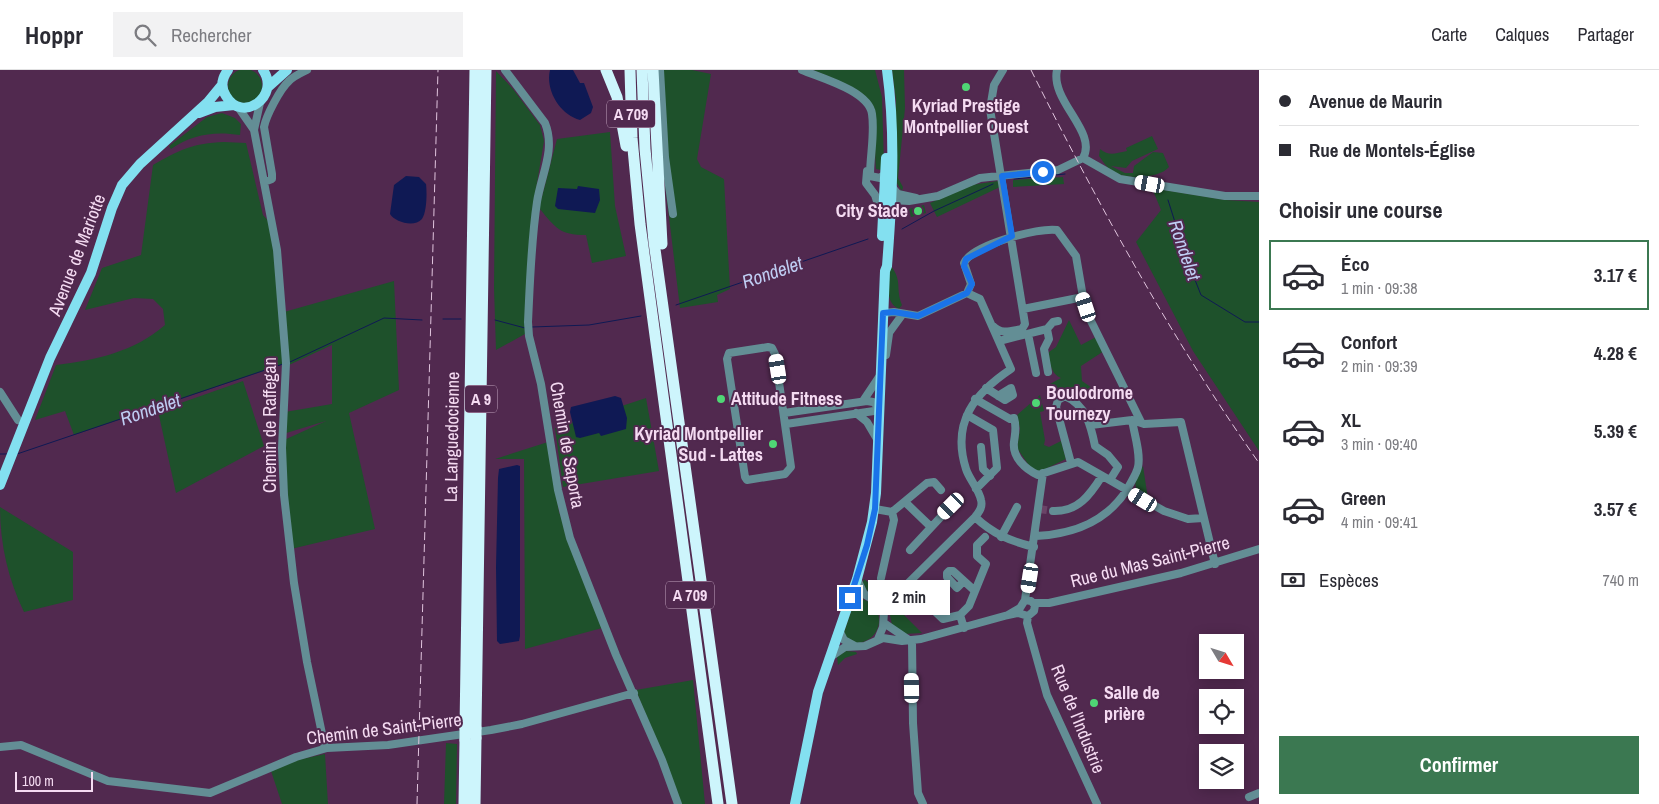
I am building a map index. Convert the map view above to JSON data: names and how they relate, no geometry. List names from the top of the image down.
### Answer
{
  "streets": {
    "highway": ["A 709", "A 9", "La Languedocienne"],
    "main road": ["Avenue de Mariotte"],
    "street": [
      "Chemin de Raffegan",
      "Chemin de Saporta",
      "Rue du Mas Saint-Pierre",
      "Rue de l'Industrie",
      "Chemin de Saint-Pierre"
    ]
  },
  "crossings": [
    ["Avenue de Mariotte", "Chemin de Raffegan"],
    ["Chemin de Raffegan", "Chemin de Saint-Pierre"],
    ["Chemin de Saporta", "Chemin de Saint-Pierre"],
    ["Rue du Mas Saint-Pierre", "Rue de l'Industrie"]
  ],
  "water": ["Rondelet"],
  "places": [
    "Kyriad Prestige Montpellier Ouest",
    "City Stade",
    "Attitude Fitness",
    "Boulodrome Tournezy",
    "Kyriad Montpellier Sud - Lattes",
    "Salle de prière"
  ],
  "scale_bar": "100 m",
  "north": "bottom right",
  "page": {
    "header": "Hoppr",
    "search": "Rechercher",
    "nav": ["Carte", "Calques", "Partager"],
    "banner": ["Avenue de Maurin", "Rue de Montels-Église"],
    "heading": "Choisir une course",
    "list": [
      {
        "name": "Éco",
        "note": "1 min · 09:38",
        "value": "3.17 €"
      },
      {
        "name": "Confort",
        "note": "2 min · 09:39",
        "value": "4.28 €"
      },
      {
        "name": "XL",
        "note": "3 min · 09:40",
        "value": "5.39 €"
      },
      {
        "name": "Green",
        "note": "4 min · 09:41",
        "value": "3.57 €"
      }
    ],
    "pay": ["Espèces", "740 m"],
    "bubble": "2 min",
    "buttons": "Confirmer",
    "scale": "100 m"
  }
}
